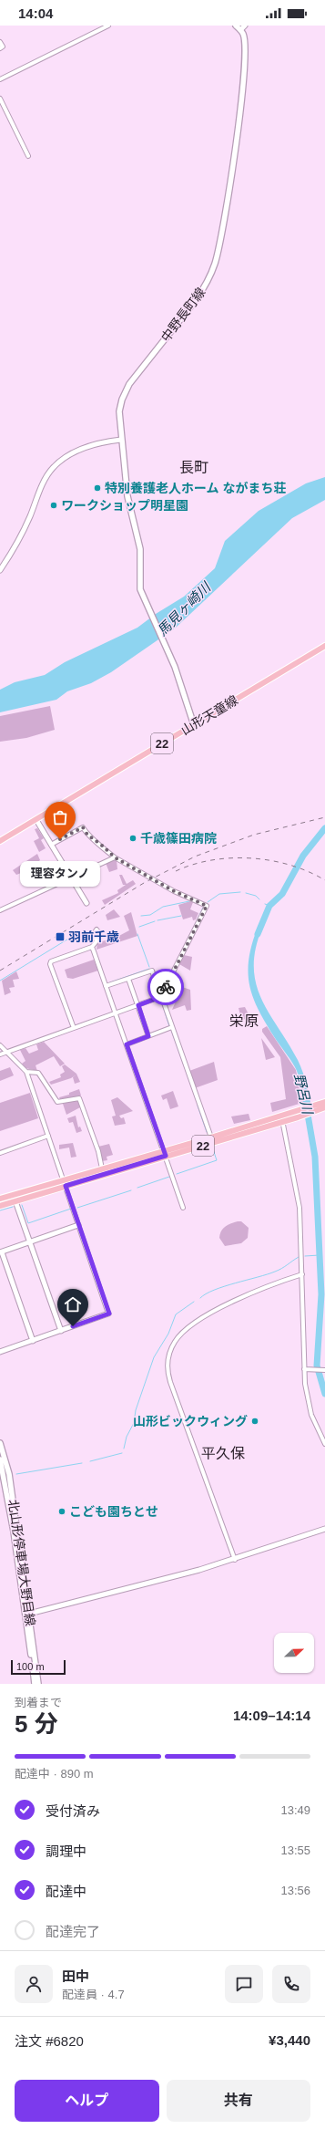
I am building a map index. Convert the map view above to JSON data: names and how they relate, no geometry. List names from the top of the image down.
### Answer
{
  "streets": {
    "main road": [
      "中野長町線",
      "山形天童線",
      "22",
      "北山形停車場大野目線"
    ]
  },
  "crossings": [
    ["中野長町線", "山形天童線"]
  ],
  "districts": ["長町", "栄原", "平久保"],
  "water": ["馬見ヶ崎川", "野呂川"],
  "places": {
    "other": [
      "特別養護老人ホーム ながまち荘",
      "ワークショップ明星園",
      "千歳篠田病院",
      "理容タンノ",
      "山形ビックウィング",
      "こども園ちとせ"
    ],
    "transit": ["羽前千歳"]
  },
  "scale_bar": "100 m",
  "north": "right",
  "page": {
    "status": "14:04",
    "bubble": "理容タンノ",
    "scale": "100 m",
    "heading": ["5 分", "到着まで", "14:09–14:14"],
    "panel": [
      "田中",
      "配達員 · 4.7",
      "注文 #6820",
      "¥3,440"
    ],
    "bar": "配達中 · 890 m",
    "list": [
      ["受付済み", "13:49"],
      ["調理中", "13:55"],
      ["配達中", "13:56"],
      "配達完了"
    ],
    "buttons": ["ヘルプ", "共有"]
  }
}
